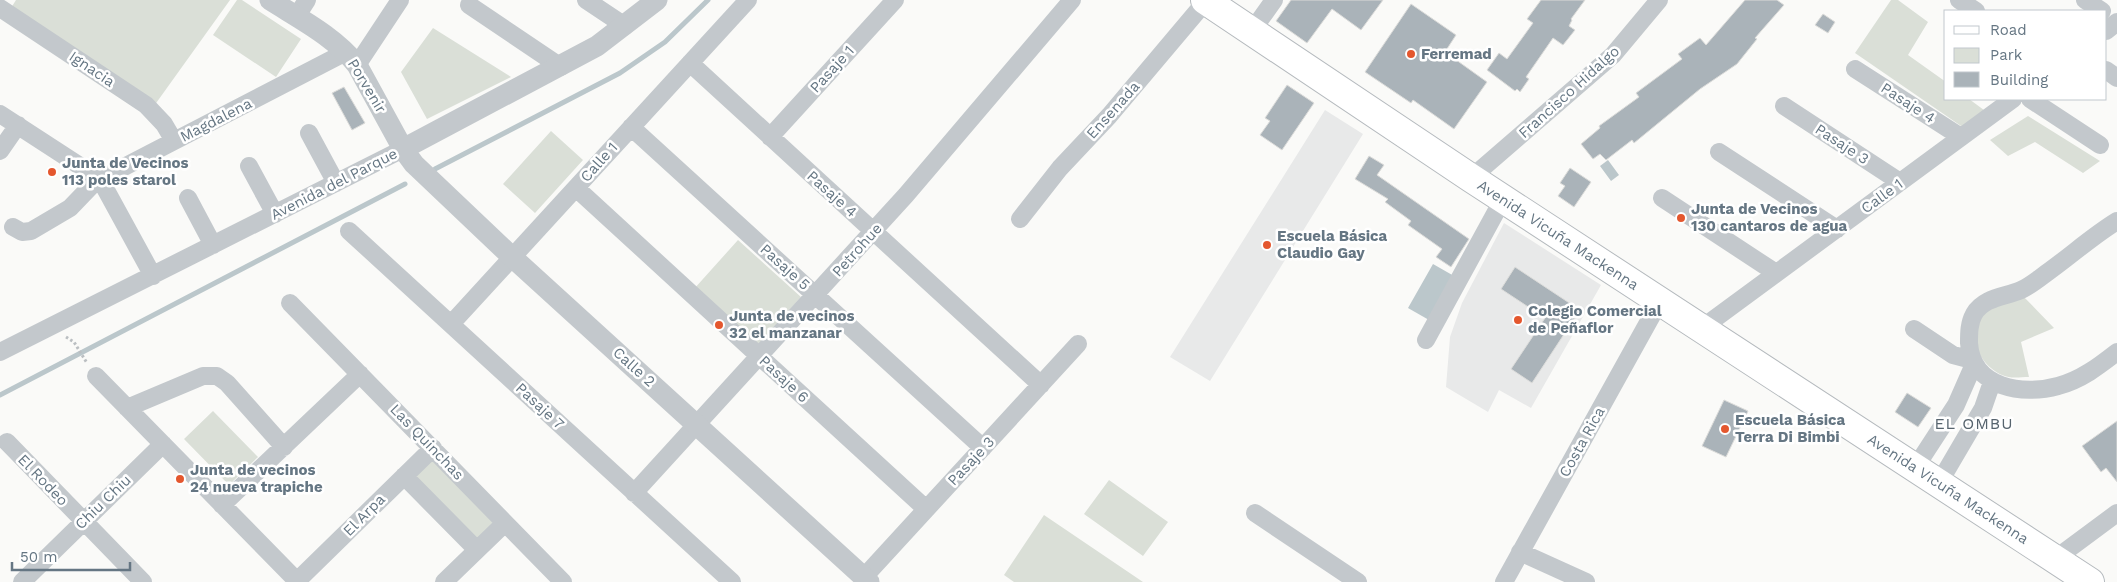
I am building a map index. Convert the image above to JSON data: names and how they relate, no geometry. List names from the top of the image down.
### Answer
{
  "streets": {
    "main road": ["Avenida Vicuña Mackenna"],
    "street": [
      "Ignacia",
      "Pasaje 1",
      "Porvenir",
      "Francisco Hidalgo",
      "Pasaje 4",
      "Ensenada",
      "Magdalena",
      "Pasaje 3",
      "Calle 1",
      "Avenida del Parque",
      "Petrohue",
      "Pasaje 5",
      "Calle 2",
      "Pasaje 6",
      "Pasaje 7",
      "Las Quinchas",
      "Costa Rica",
      "El Rodeo",
      "Chiu Chiu",
      "El Arpa"
    ]
  },
  "crossings": [
    ["Ignacia", "Magdalena"],
    ["Pasaje 1", "Pasaje 4"],
    ["Porvenir", "Magdalena"],
    ["Porvenir", "Avenida del Parque"],
    ["Porvenir", "Calle 2"],
    ["Francisco Hidalgo", "Avenida Vicuña Mackenna"],
    ["Pasaje 4", "Pasaje 3"],
    ["Pasaje 4", "Calle 1"],
    ["Pasaje 4", "Petrohue"],
    ["Ensenada", "Avenida Vicuña Mackenna"],
    ["Pasaje 3", "Calle 1"],
    ["Pasaje 3", "Pasaje 5"],
    ["Pasaje 3", "Calle 2"],
    ["Pasaje 3", "Pasaje 6"],
    ["Calle 1", "Avenida Vicuña Mackenna"],
    ["Calle 1", "Pasaje 5"],
    ["Calle 1", "Calle 2"],
    ["Calle 1", "Pasaje 6"],
    ["Calle 1", "Pasaje 7"],
    ["Avenida del Parque", "Calle 2"],
    ["Avenida Vicuña Mackenna", "Costa Rica"],
    ["Petrohue", "Pasaje 5"],
    ["Petrohue", "Calle 2"],
    ["Petrohue", "Pasaje 6"],
    ["Petrohue", "Pasaje 7"],
    ["Las Quinchas", "El Arpa"],
    ["El Rodeo", "Chiu Chiu"]
  ],
  "districts": ["EL OMBU"],
  "places": [
    "Ferremad",
    "Junta de Vecinos 113 poles starol",
    "Junta de Vecinos 130 cantaros de agua",
    "Escuela Básica Claudio Gay",
    "Colegio Comercial de Peñaflor",
    "Junta de vecinos 32 el manzanar",
    "Escuela Básica Terra Di Bimbi",
    "Junta de vecinos 24 nueva trapiche"
  ],
  "legend": ["Road", "Park", "Building"],
  "scale_bar": "50 m"
}
